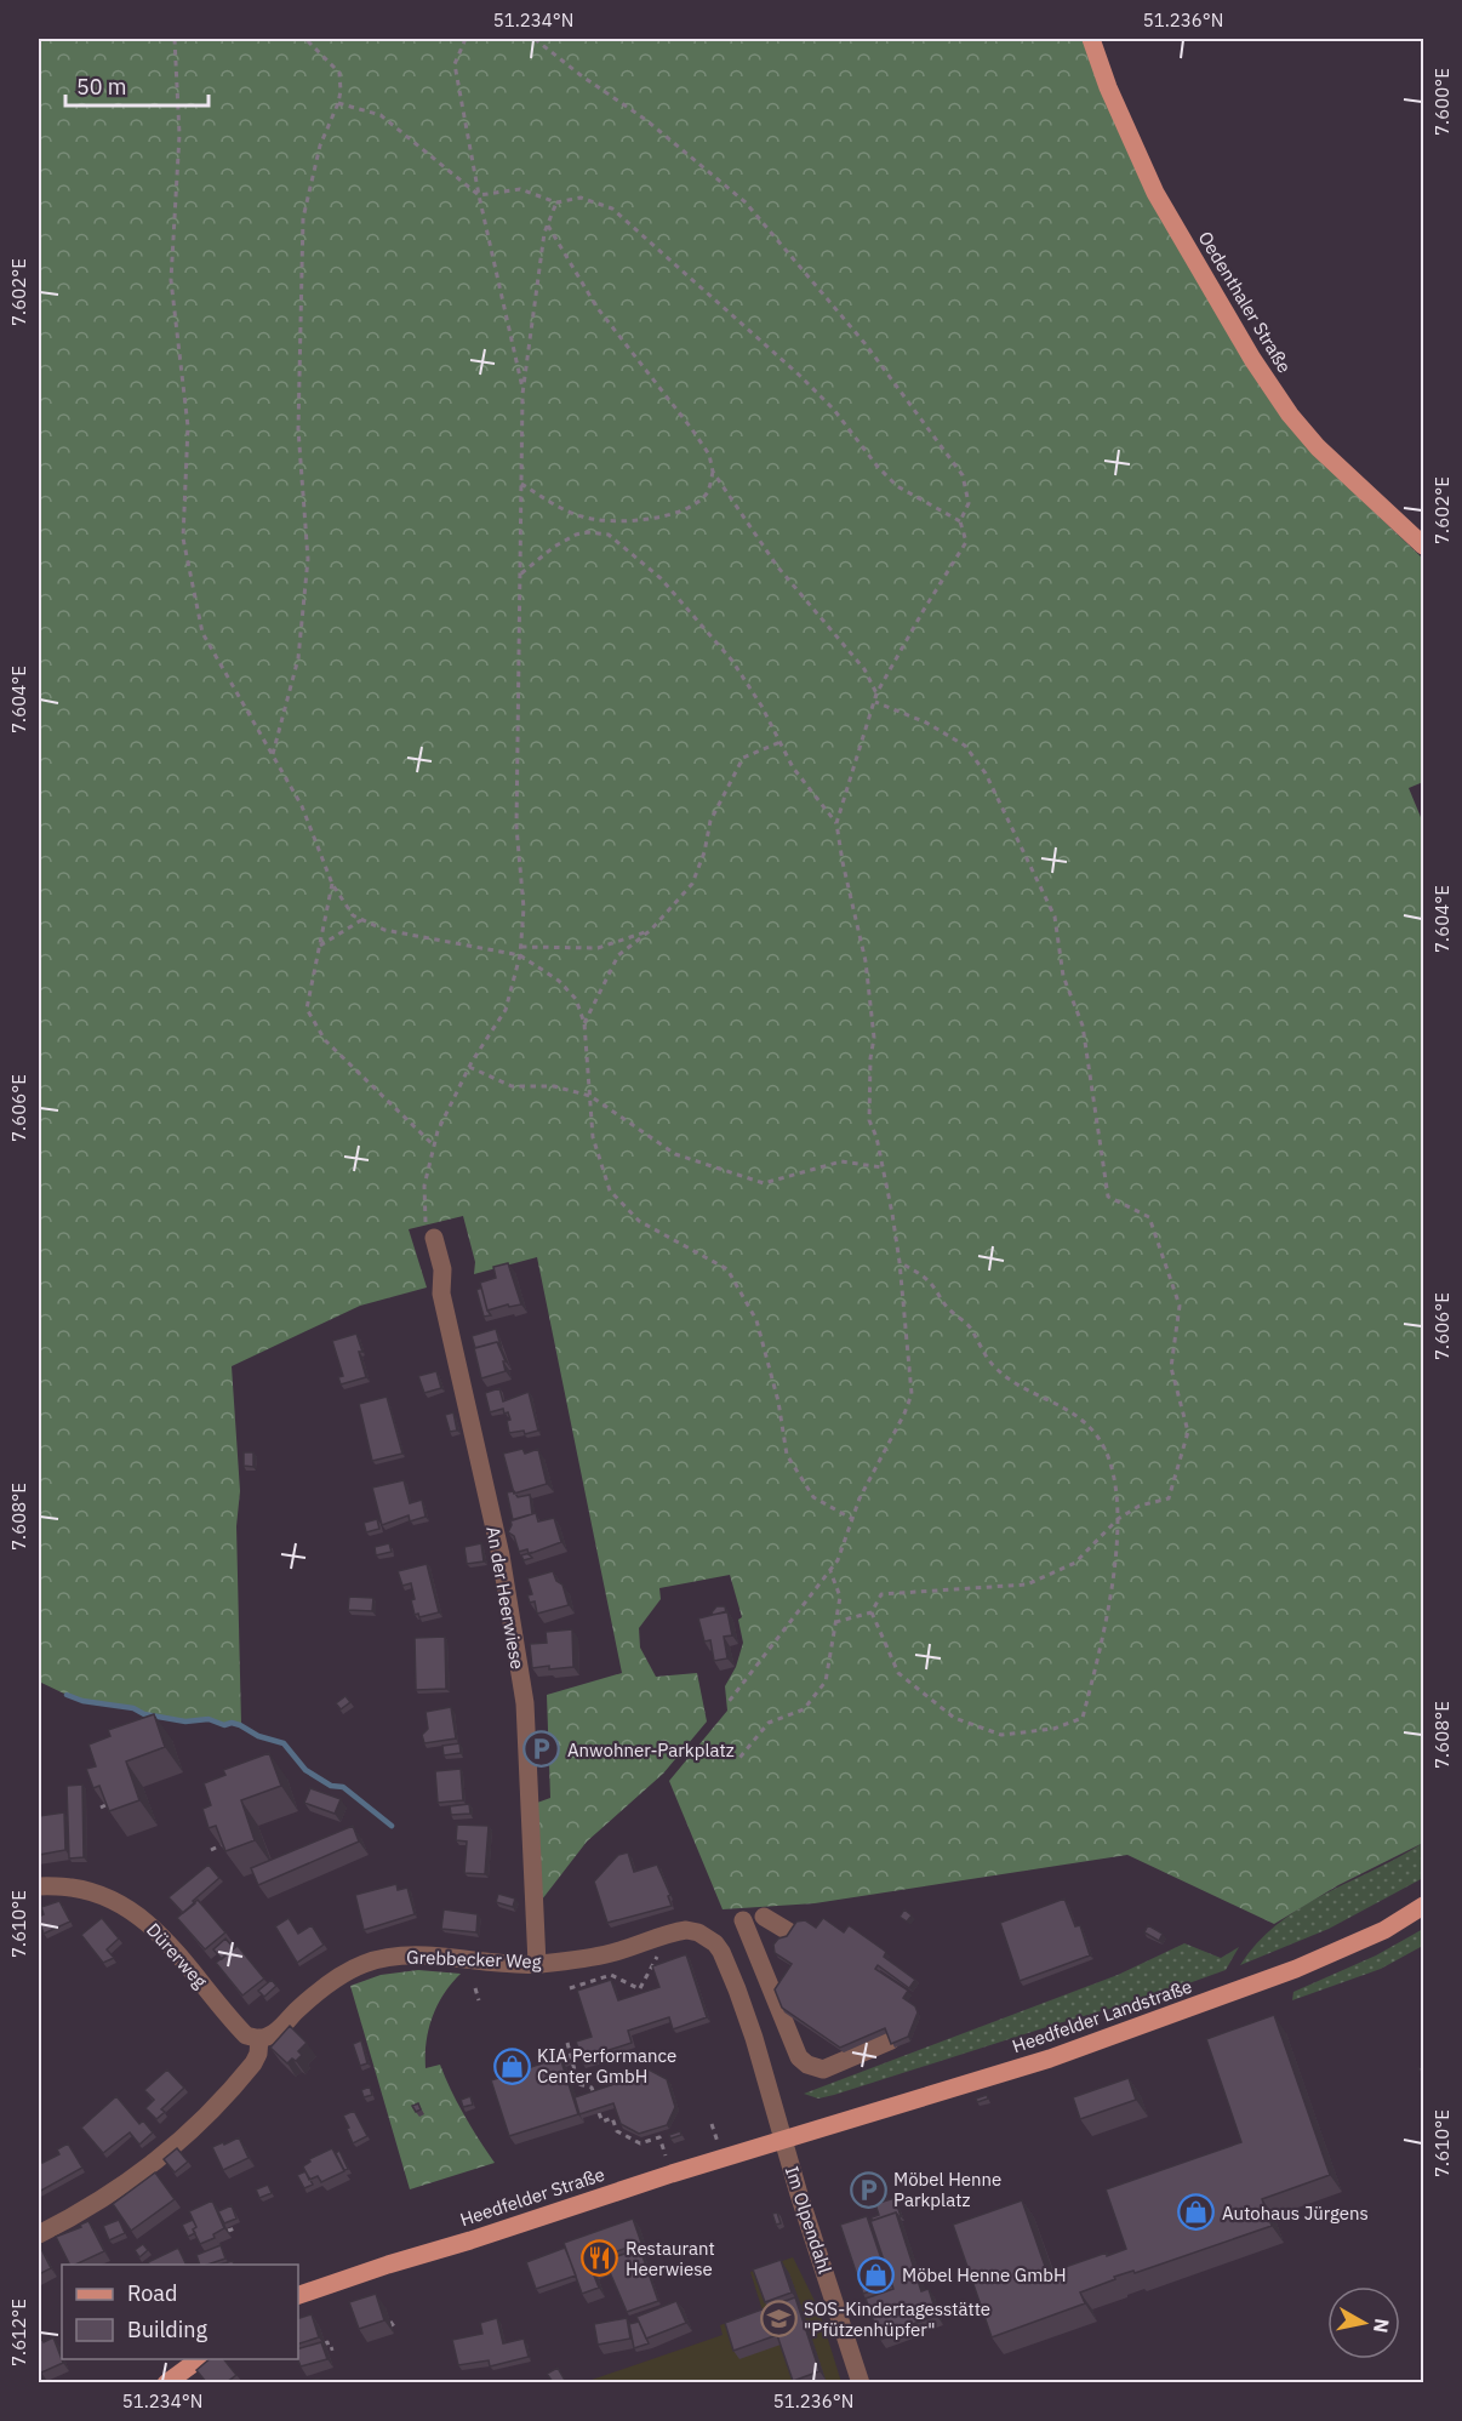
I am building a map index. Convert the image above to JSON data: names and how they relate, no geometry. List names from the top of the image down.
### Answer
{
  "streets": {
    "main road": ["Oedenthaler Straße", "Heedfelder Landstraße", "Heedfelder Straße"],
    "street": [
      "An der Heerwiese",
      "Dürerweg",
      "Grebbecker Weg",
      "Im Olpendahl"
    ]
  },
  "crossings": [
    ["An der Heerwiese", "Grebbecker Weg"],
    ["Dürerweg", "Grebbecker Weg"],
    ["Grebbecker Weg", "Heedfelder Landstraße"],
    ["Grebbecker Weg", "Heedfelder Straße"],
    ["Grebbecker Weg", "Im Olpendahl"],
    ["Heedfelder Landstraße", "Heedfelder Straße"],
    ["Heedfelder Landstraße", "Im Olpendahl"],
    ["Heedfelder Straße", "Im Olpendahl"]
  ],
  "places": {
    "parking": ["Anwohner-Parkplatz", "Möbel Henne Parkplatz"],
    "shop": ["KIA Performance Center GmbH", "Autohaus Jürgens", "Möbel Henne GmbH"],
    "restaurant": ["Restaurant Heerwiese"],
    "school or university": ["SOS-Kindertagesstätte \"Pfützenhüpfer\""]
  },
  "legend": ["Road", "Building"],
  "scale_bar": "50 m",
  "north": "right",
  "coordinates": [
    "51.234°N",
    "51.236°N",
    "7.600°E",
    "7.602°E",
    "7.604°E",
    "7.606°E",
    "7.608°E",
    "7.610°E",
    "7.612°E"
  ]
}
